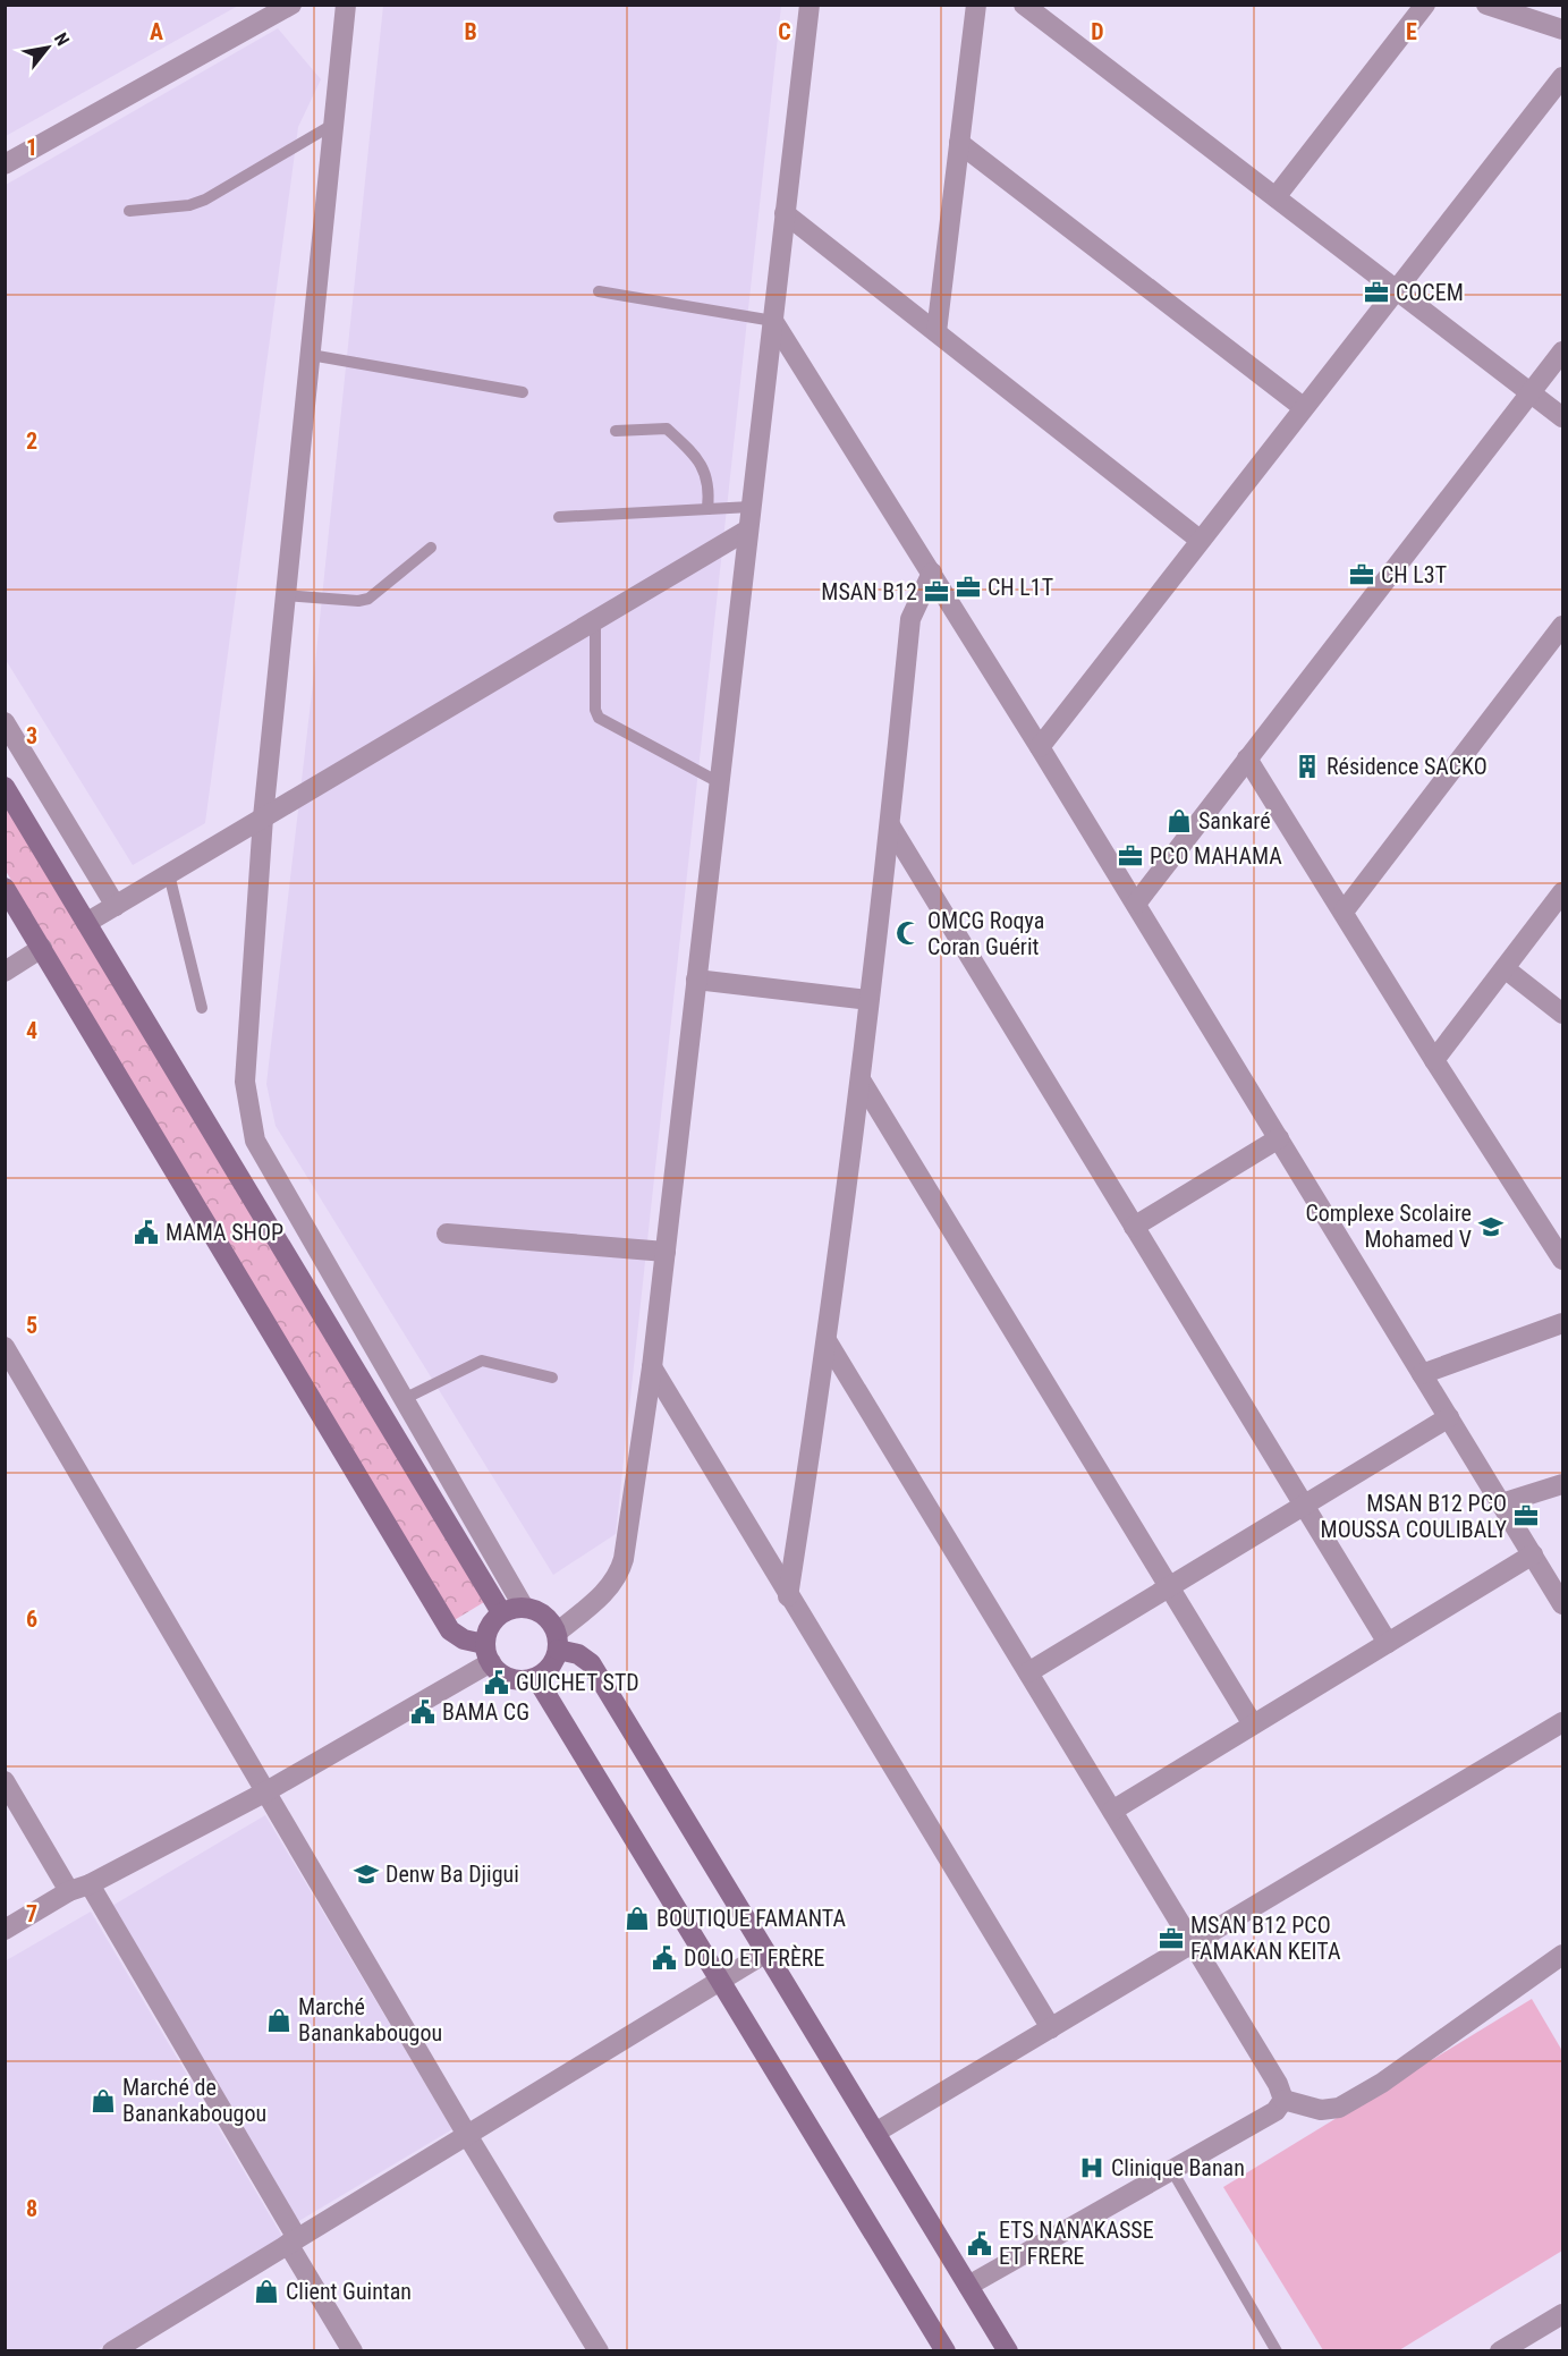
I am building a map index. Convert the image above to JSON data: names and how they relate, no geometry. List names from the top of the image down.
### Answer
{
  "places": {
    "office": [
      "COCEM",
      "CH L3T",
      "CH L1T",
      "MSAN B12",
      "PCO MAHAMA",
      "MSAN B12 PCO MOUSSA COULIBALY",
      "MSAN B12 PCO FAMAKAN KEITA"
    ],
    "building": ["Résidence SACKO"],
    "shop": [
      "Sankaré",
      "BOUTIQUE FAMANTA",
      "Marché Banankabougou",
      "Marché de Banankabougou",
      "Client Guintan"
    ],
    "mosque": ["OMCG Roqya Coran Guérit"],
    "school or university": ["Complexe Scolaire Mohamed V", "Denw Ba Djigui"],
    "public building": [
      "MAMA SHOP",
      "GUICHET STD",
      "BAMA CG",
      "DOLO ET FRÈRE",
      "ETS NANAKASSE ET FRERE"
    ],
    "hospital": ["Clinique Banan"]
  },
  "north": "top right",
  "grid": {
    "columns": [
      "A",
      "B",
      "C",
      "D",
      "E"
    ],
    "rows": [
      "1",
      "2",
      "3",
      "4",
      "5",
      "6",
      "7",
      "8"
    ]
  }
}
